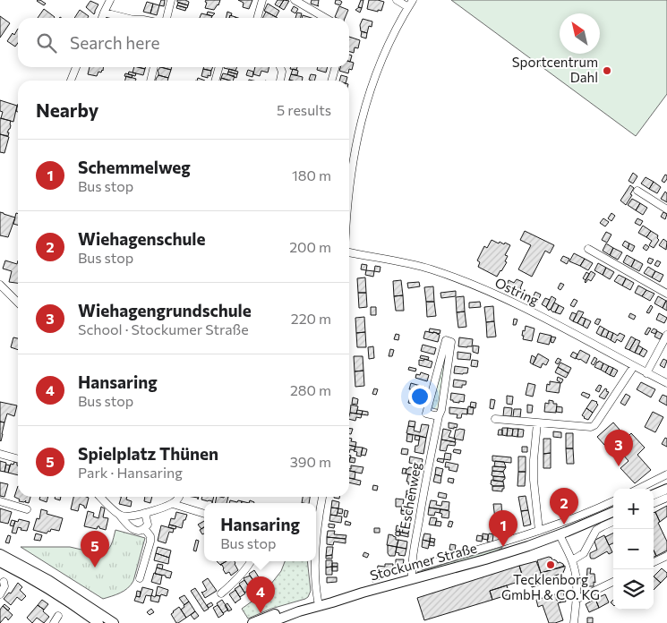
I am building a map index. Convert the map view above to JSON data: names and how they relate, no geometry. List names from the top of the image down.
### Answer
{
  "streets": {
    "main road": ["Stockumer Straße"],
    "street": ["Ostring", "Eschenweg"]
  },
  "crossings": [
    ["Eschenweg", "Stockumer Straße"]
  ],
  "places": ["Sportcentrum Dahl", "Tecklenborg GmbH & CO. KG"],
  "north": "top left",
  "page": {
    "search": "Search here",
    "heading": ["Nearby", "5 results"],
    "list": [
      {
        "mark": "1",
        "name": "Schemmelweg",
        "note": "Bus stop",
        "value": "180 m"
      },
      {
        "mark": "2",
        "name": "Wiehagenschule",
        "note": "Bus stop",
        "value": "200 m"
      },
      {
        "mark": "3",
        "name": "Wiehagengrundschule",
        "note": "School · Stockumer Straße",
        "value": "220 m"
      },
      {
        "mark": "4",
        "name": "Hansaring",
        "note": "Bus stop",
        "value": "280 m"
      },
      {
        "mark": "5",
        "name": "Spielplatz Thünen",
        "note": "Park · Hansaring",
        "value": "390 m"
      }
    ],
    "pins": [
      "3",
      "2",
      "1",
      "5",
      "4"
    ],
    "map_buttons": ["+", "−"],
    "popup": ["Hansaring", "Bus stop"]
  }
}
